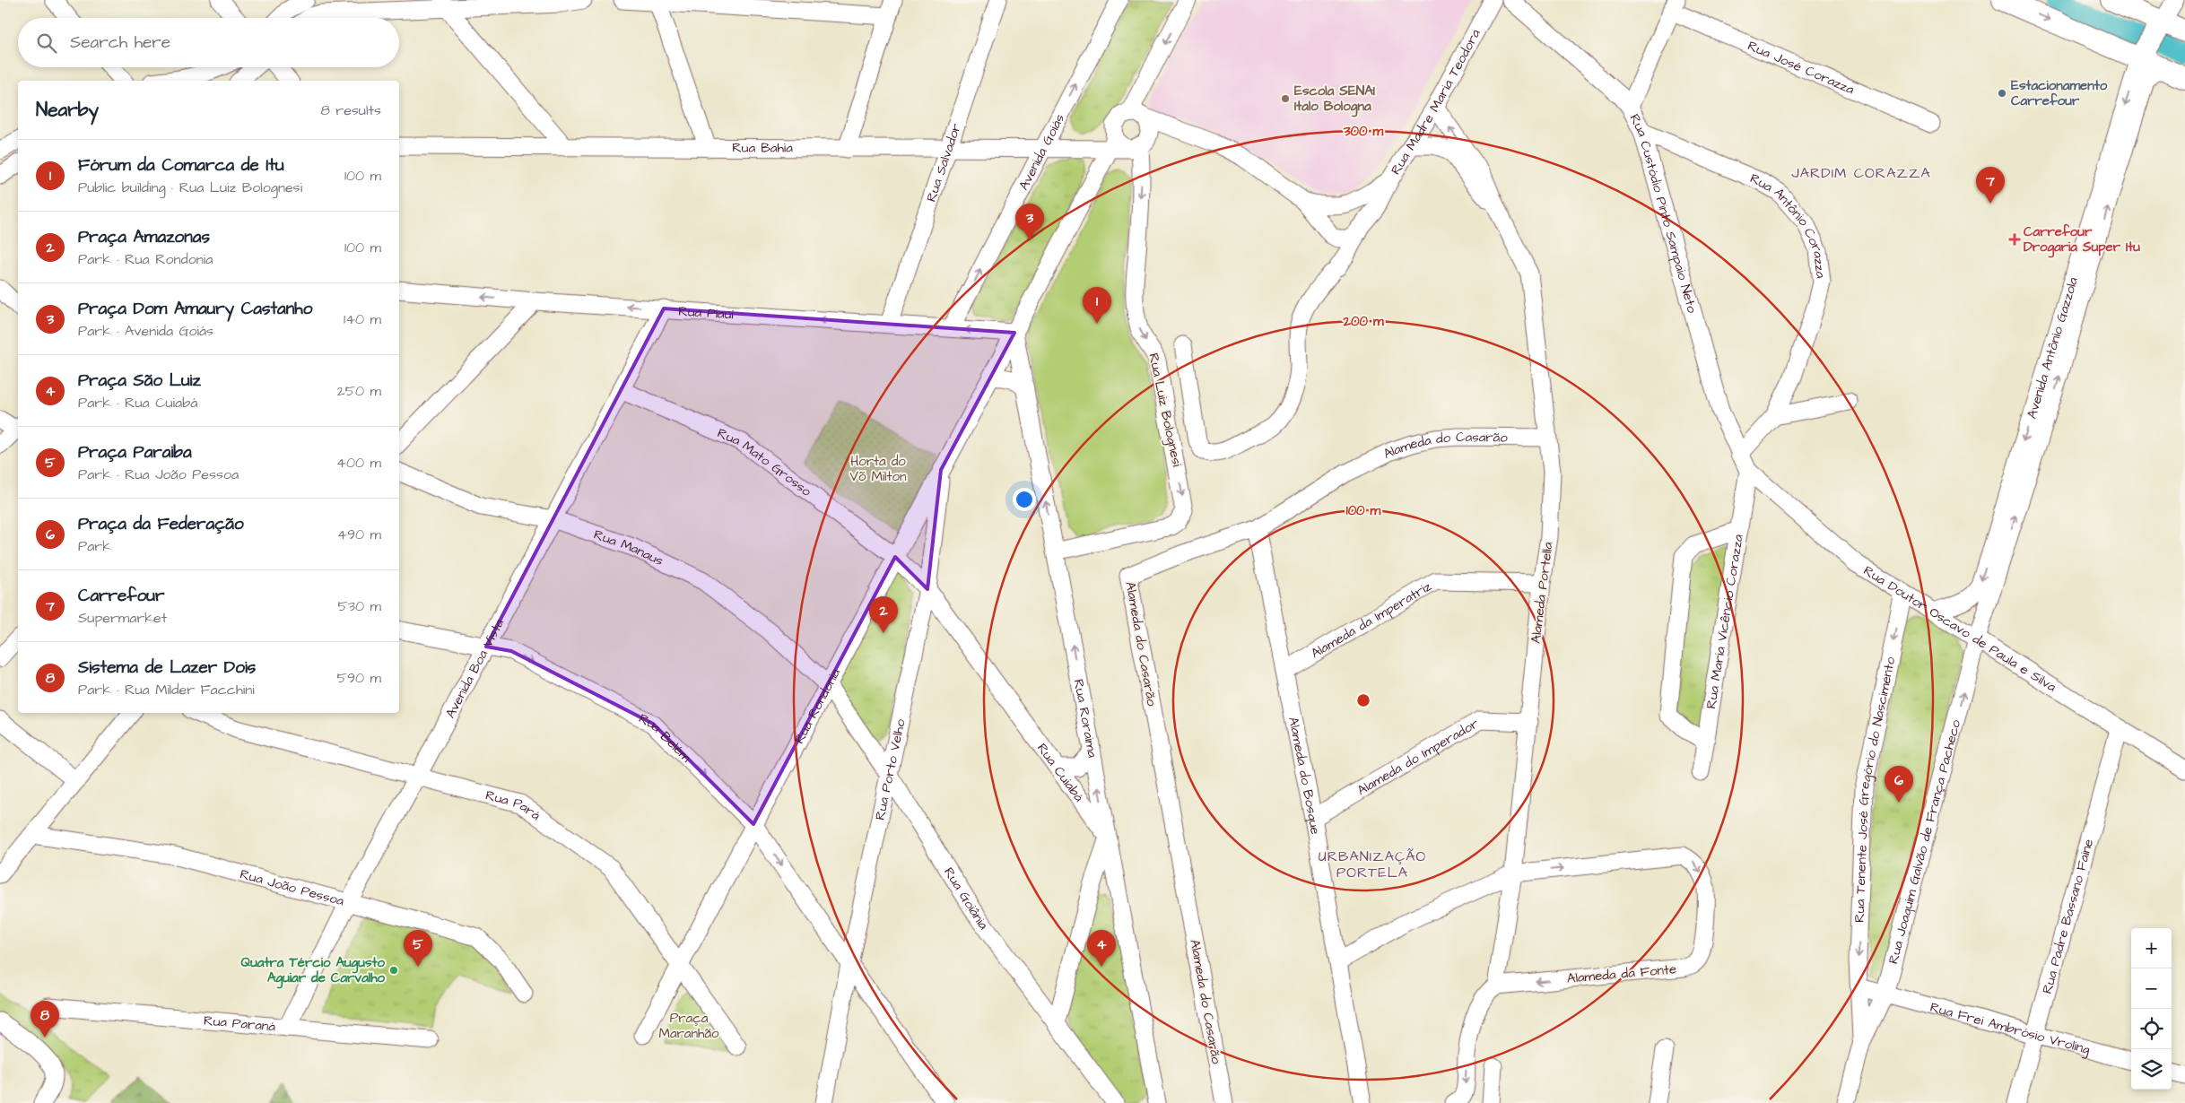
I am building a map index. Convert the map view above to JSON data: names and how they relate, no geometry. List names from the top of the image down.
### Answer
{
  "streets": {
    "street": [
      "Rua José Corazza",
      "Rua Madre Maria Teodora",
      "Rua Bahia",
      "Avenida Goiás",
      "Rua Salvador",
      "Rua Custódio Pinto Sampaio Neto",
      "Rua Antônio Corazza",
      "Rua Piauí",
      "Avenida Antônio Gazzola",
      "Rua Luiz Bolognesi",
      "Alameda do Casarão",
      "Rua Mato Grosso",
      "Rua Manaus",
      "Alameda Portella",
      "Alameda da Imperatriz",
      "Rua Maria Vicêncio Corazza",
      "Rua Doutor Oscavo de Paula e Silva",
      "Avenida Boa Vista",
      "Rua Rondonia",
      "Rua Roraima",
      "Rua Belém",
      "Alameda do Imperador",
      "Rua Porto Velho",
      "Rua Cuiabá",
      "Alameda do Bosque",
      "Rua Tenente José Gregório do Nascimento",
      "Rua Pará",
      "Rua Joaquim Galvão de França Pacheco",
      "Rua João Pessoa",
      "Rua Goiânia",
      "Rua Padre Bassano Faine",
      "Alameda da Fonte",
      "Rua Paraná",
      "Rua Frei Ambrósio Vroling"
    ]
  },
  "crossings": [
    ["Rua Madre Maria Teodora", "Alameda Portella"],
    ["Rua Bahia", "Avenida Goiás"],
    ["Rua Bahia", "Rua Salvador"],
    ["Rua Bahia", "Rua Luiz Bolognesi"],
    ["Avenida Goiás", "Rua Piauí"],
    ["Rua Salvador", "Rua Piauí"],
    ["Rua Custódio Pinto Sampaio Neto", "Rua Antônio Corazza"],
    ["Rua Custódio Pinto Sampaio Neto", "Rua Maria Vicêncio Corazza"],
    ["Rua Custódio Pinto Sampaio Neto", "Rua Doutor Oscavo de Paula e Silva"],
    ["Rua Piauí", "Avenida Boa Vista"],
    ["Rua Piauí", "Rua Roraima"],
    ["Avenida Antônio Gazzola", "Rua Doutor Oscavo de Paula e Silva"],
    ["Avenida Antônio Gazzola", "Rua Joaquim Galvão de França Pacheco"],
    ["Rua Luiz Bolognesi", "Rua Roraima"],
    ["Alameda do Casarão", "Alameda Portella"],
    ["Alameda do Casarão", "Alameda do Bosque"],
    ["Rua Mato Grosso", "Avenida Boa Vista"],
    ["Rua Mato Grosso", "Rua Rondonia"],
    ["Rua Mato Grosso", "Rua Cuiabá"],
    ["Rua Manaus", "Avenida Boa Vista"],
    ["Rua Manaus", "Rua Rondonia"],
    ["Rua Manaus", "Rua Goiânia"],
    ["Alameda Portella", "Alameda da Imperatriz"],
    ["Alameda Portella", "Alameda do Imperador"],
    ["Alameda Portella", "Alameda da Fonte"],
    ["Alameda da Imperatriz", "Alameda do Bosque"],
    ["Rua Maria Vicêncio Corazza", "Rua Doutor Oscavo de Paula e Silva"],
    ["Rua Doutor Oscavo de Paula e Silva", "Rua Tenente José Gregório do Nascimento"],
    ["Rua Doutor Oscavo de Paula e Silva", "Rua Joaquim Galvão de França Pacheco"],
    ["Rua Doutor Oscavo de Paula e Silva", "Rua Padre Bassano Faine"],
    ["Avenida Boa Vista", "Rua Belém"],
    ["Avenida Boa Vista", "Rua Pará"],
    ["Avenida Boa Vista", "Rua João Pessoa"],
    ["Avenida Boa Vista", "Rua Paraná"],
    ["Rua Rondonia", "Rua Belém"],
    ["Rua Rondonia", "Rua Porto Velho"],
    ["Rua Rondonia", "Rua Cuiabá"],
    ["Rua Rondonia", "Rua Pará"],
    ["Rua Rondonia", "Rua Goiânia"],
    ["Rua Roraima", "Rua Cuiabá"],
    ["Rua Belém", "Rua Porto Velho"],
    ["Alameda do Imperador", "Alameda do Bosque"],
    ["Rua Porto Velho", "Rua Cuiabá"],
    ["Rua Porto Velho", "Rua Goiânia"],
    ["Alameda do Bosque", "Alameda da Fonte"],
    ["Rua Tenente José Gregório do Nascimento", "Rua Joaquim Galvão de França Pacheco"],
    ["Rua Tenente José Gregório do Nascimento", "Rua Frei Ambrósio Vroling"],
    ["Rua Joaquim Galvão de França Pacheco", "Rua Frei Ambrósio Vroling"],
    ["Rua Padre Bassano Faine", "Rua Frei Ambrósio Vroling"]
  ],
  "one_way": [
    "Rua Piauí",
    "Rua Roraima",
    "Rua Belém",
    "Rua Tenente José Gregório do Nascimento",
    "Rua Joaquim Galvão de França Pacheco"
  ],
  "districts": ["JARDIM CORAZZA", "URBANIZAÇÃO PORTELA"],
  "parks": ["Horta do Võ Milton", "Praça Maranhão"],
  "places": {
    "other": ["Estacionamento Carrefour", "Escola SENAI Italo Bologna", "Quatra Tércio Augusto Aguiar de Carvalho"],
    "health": ["Carrefour Drogaria Super Itu"]
  },
  "page": {
    "search": "Search here",
    "heading": ["Nearby", "8 results"],
    "list": [
      {
        "mark": "1",
        "name": "Fórum da Comarca de Itu",
        "note": "Public building · Rua Luiz Bolognesi",
        "value": "100 m"
      },
      {
        "mark": "2",
        "name": "Praça Amazonas",
        "note": "Park · Rua Rondonia",
        "value": "100 m"
      },
      {
        "mark": "3",
        "name": "Praça Dom Amaury Castanho",
        "note": "Park · Avenida Goiás",
        "value": "140 m"
      },
      {
        "mark": "4",
        "name": "Praça São Luiz",
        "note": "Park · Rua Cuiabá",
        "value": "250 m"
      },
      {
        "mark": "5",
        "name": "Praça Paraiba",
        "note": "Park · Rua João Pessoa",
        "value": "400 m"
      },
      {
        "mark": "6",
        "name": "Praça da Federação",
        "note": "Park",
        "value": "490 m"
      },
      {
        "mark": "7",
        "name": "Carrefour",
        "note": "Supermarket",
        "value": "530 m"
      },
      {
        "mark": "8",
        "name": "Sistema de Lazer Dois",
        "note": "Park · Rua Milder Facchini",
        "value": "590 m"
      }
    ],
    "pins": [
      "7",
      "3",
      "1",
      "2",
      "6",
      "4",
      "5",
      "8"
    ],
    "map_buttons": ["+", "−"]
  },
  "rings": ["300 m", "200 m", "100 m"]
}
